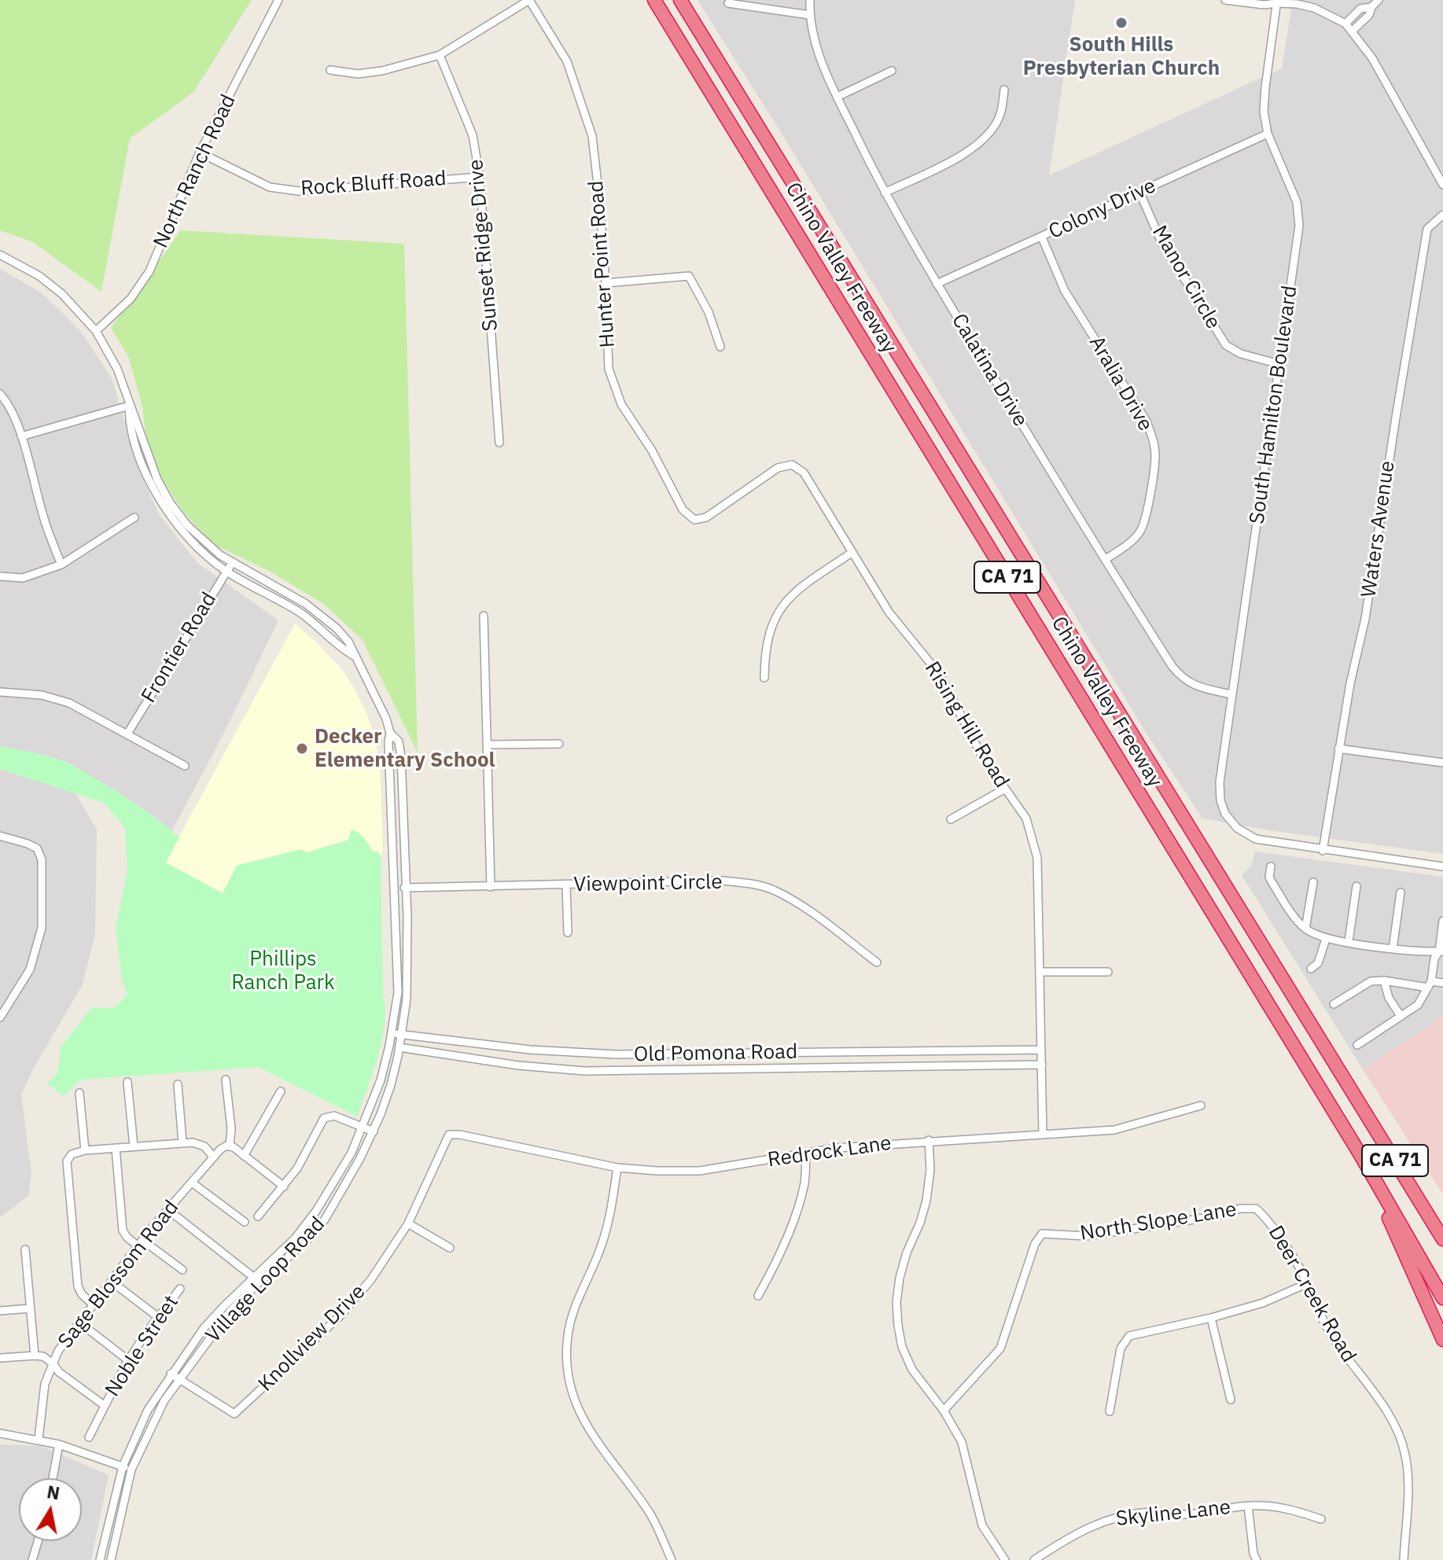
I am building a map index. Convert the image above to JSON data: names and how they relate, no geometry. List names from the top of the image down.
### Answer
{
  "streets": {
    "highway": ["Chino Valley Freeway", "CA 71"],
    "street": [
      "North Ranch Road",
      "Rock Bluff Road",
      "Colony Drive",
      "Sunset Ridge Drive",
      "Hunter Point Road",
      "Manor Circle",
      "Calatina Drive",
      "Aralia Drive",
      "South Hamilton Boulevard",
      "Waters Avenue",
      "Frontier Road",
      "Rising Hill Road",
      "Viewpoint Circle",
      "Old Pomona Road",
      "Redrock Lane",
      "North Slope Lane",
      "Sage Blossom Road",
      "Village Loop Road",
      "Deer Creek Road",
      "Knollview Drive",
      "Noble Street",
      "Skyline Lane"
    ]
  },
  "crossings": [
    ["North Ranch Road", "Rock Bluff Road"],
    ["North Ranch Road", "Village Loop Road"],
    ["Rock Bluff Road", "Sunset Ridge Drive"],
    ["Colony Drive", "Manor Circle"],
    ["Colony Drive", "Calatina Drive"],
    ["Colony Drive", "Aralia Drive"],
    ["Colony Drive", "South Hamilton Boulevard"],
    ["Hunter Point Road", "Rising Hill Road"],
    ["Manor Circle", "South Hamilton Boulevard"],
    ["Calatina Drive", "Aralia Drive"],
    ["Calatina Drive", "South Hamilton Boulevard"],
    ["South Hamilton Boulevard", "Waters Avenue"],
    ["Frontier Road", "Village Loop Road"],
    ["Rising Hill Road", "Old Pomona Road"],
    ["Rising Hill Road", "Redrock Lane"],
    ["Viewpoint Circle", "Village Loop Road"],
    ["Old Pomona Road", "Village Loop Road"],
    ["Redrock Lane", "Knollview Drive"],
    ["North Slope Lane", "Deer Creek Road"],
    ["Village Loop Road", "Knollview Drive"]
  ],
  "parks": ["Phillips Ranch Park"],
  "places": ["South Hills Presbyterian Church", "Decker Elementary School"],
  "north": "top"
}
